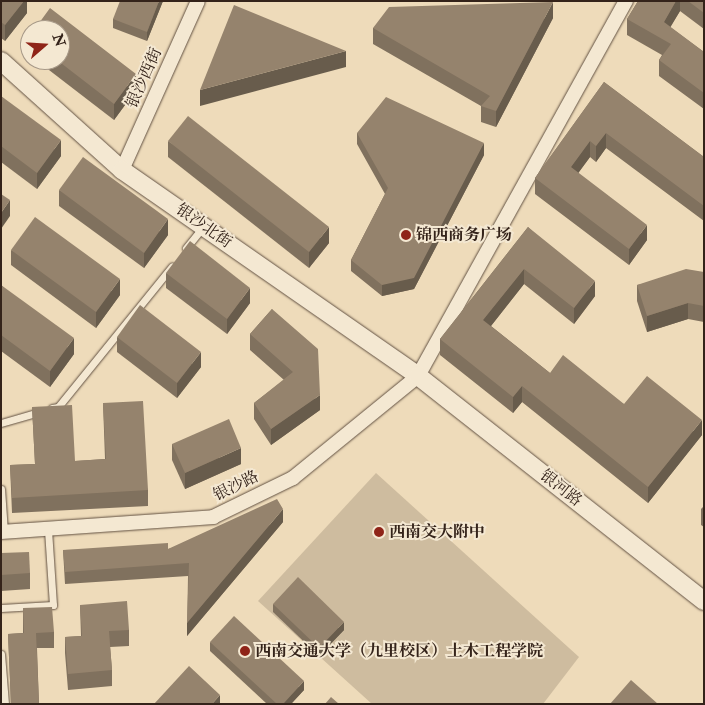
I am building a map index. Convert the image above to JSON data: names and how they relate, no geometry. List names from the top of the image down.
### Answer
{
  "streets": {
    "street": [
      "银沙西街",
      "银沙北街",
      "银沙路",
      "银河路"
    ]
  },
  "crossings": [
    ["银沙西街", "银沙北街"],
    ["银沙北街", "银沙路"],
    ["银沙北街", "银河路"],
    ["银沙路", "银河路"]
  ],
  "places": ["锦西商务广场", "西南交大附中", "西南交通大学（九里校区）土木工程学院"],
  "north": "right"
}
